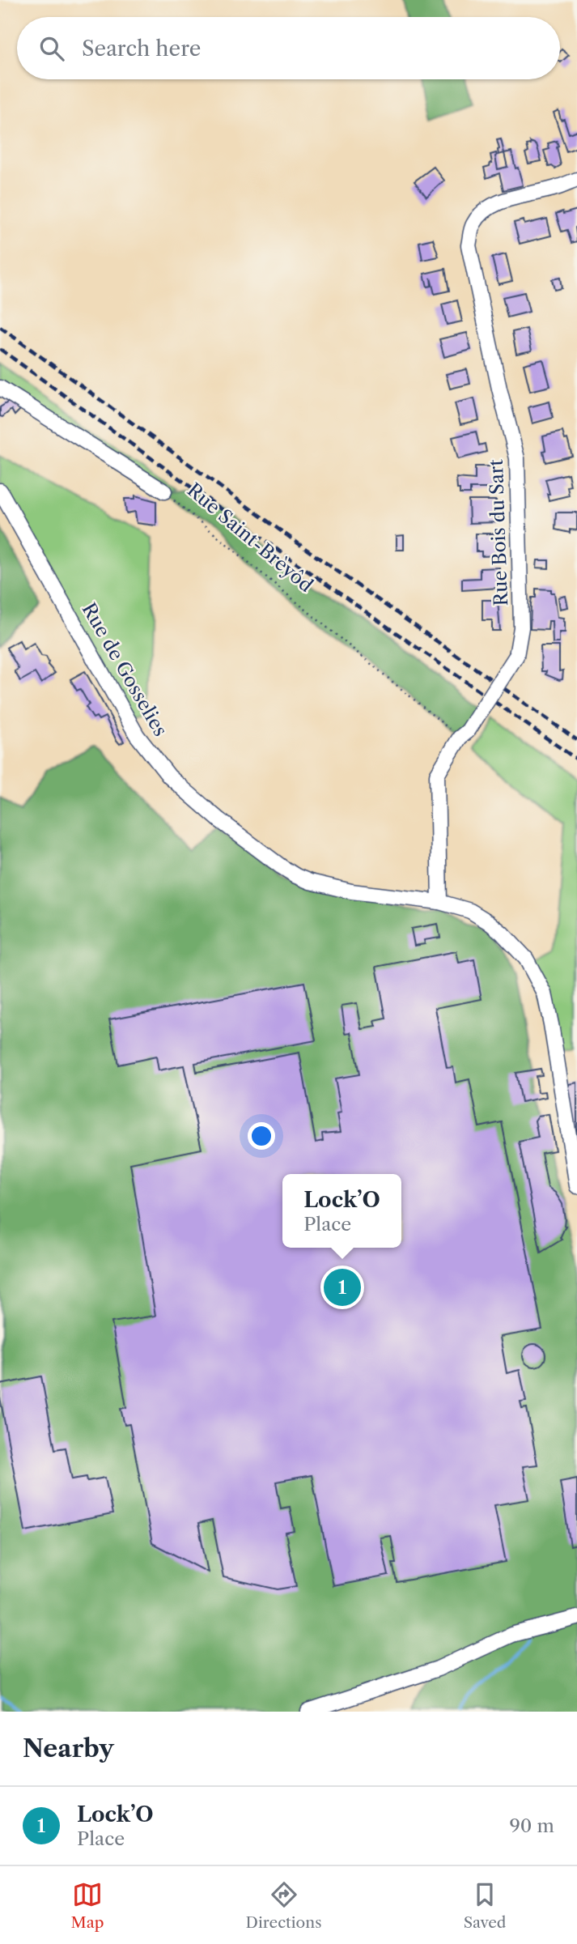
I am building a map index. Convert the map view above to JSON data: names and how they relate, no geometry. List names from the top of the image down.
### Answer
{
  "streets": {
    "street": ["Rue Bois du Sart", "Rue Saint-Brèyôd", "Rue de Gosselies"]
  },
  "crossings": [
    ["Rue Bois du Sart", "Rue Saint-Brèyôd"],
    ["Rue Bois du Sart", "Rue de Gosselies"]
  ],
  "page": {
    "search": "Search here",
    "popup": ["Lock’O", "Place"],
    "pins": "1",
    "heading": "Nearby",
    "list": [
      {
        "mark": "1",
        "name": "Lock’O",
        "note": "Place",
        "value": "90 m"
      }
    ],
    "nav": ["Map", "Directions", "Saved"]
  }
}
